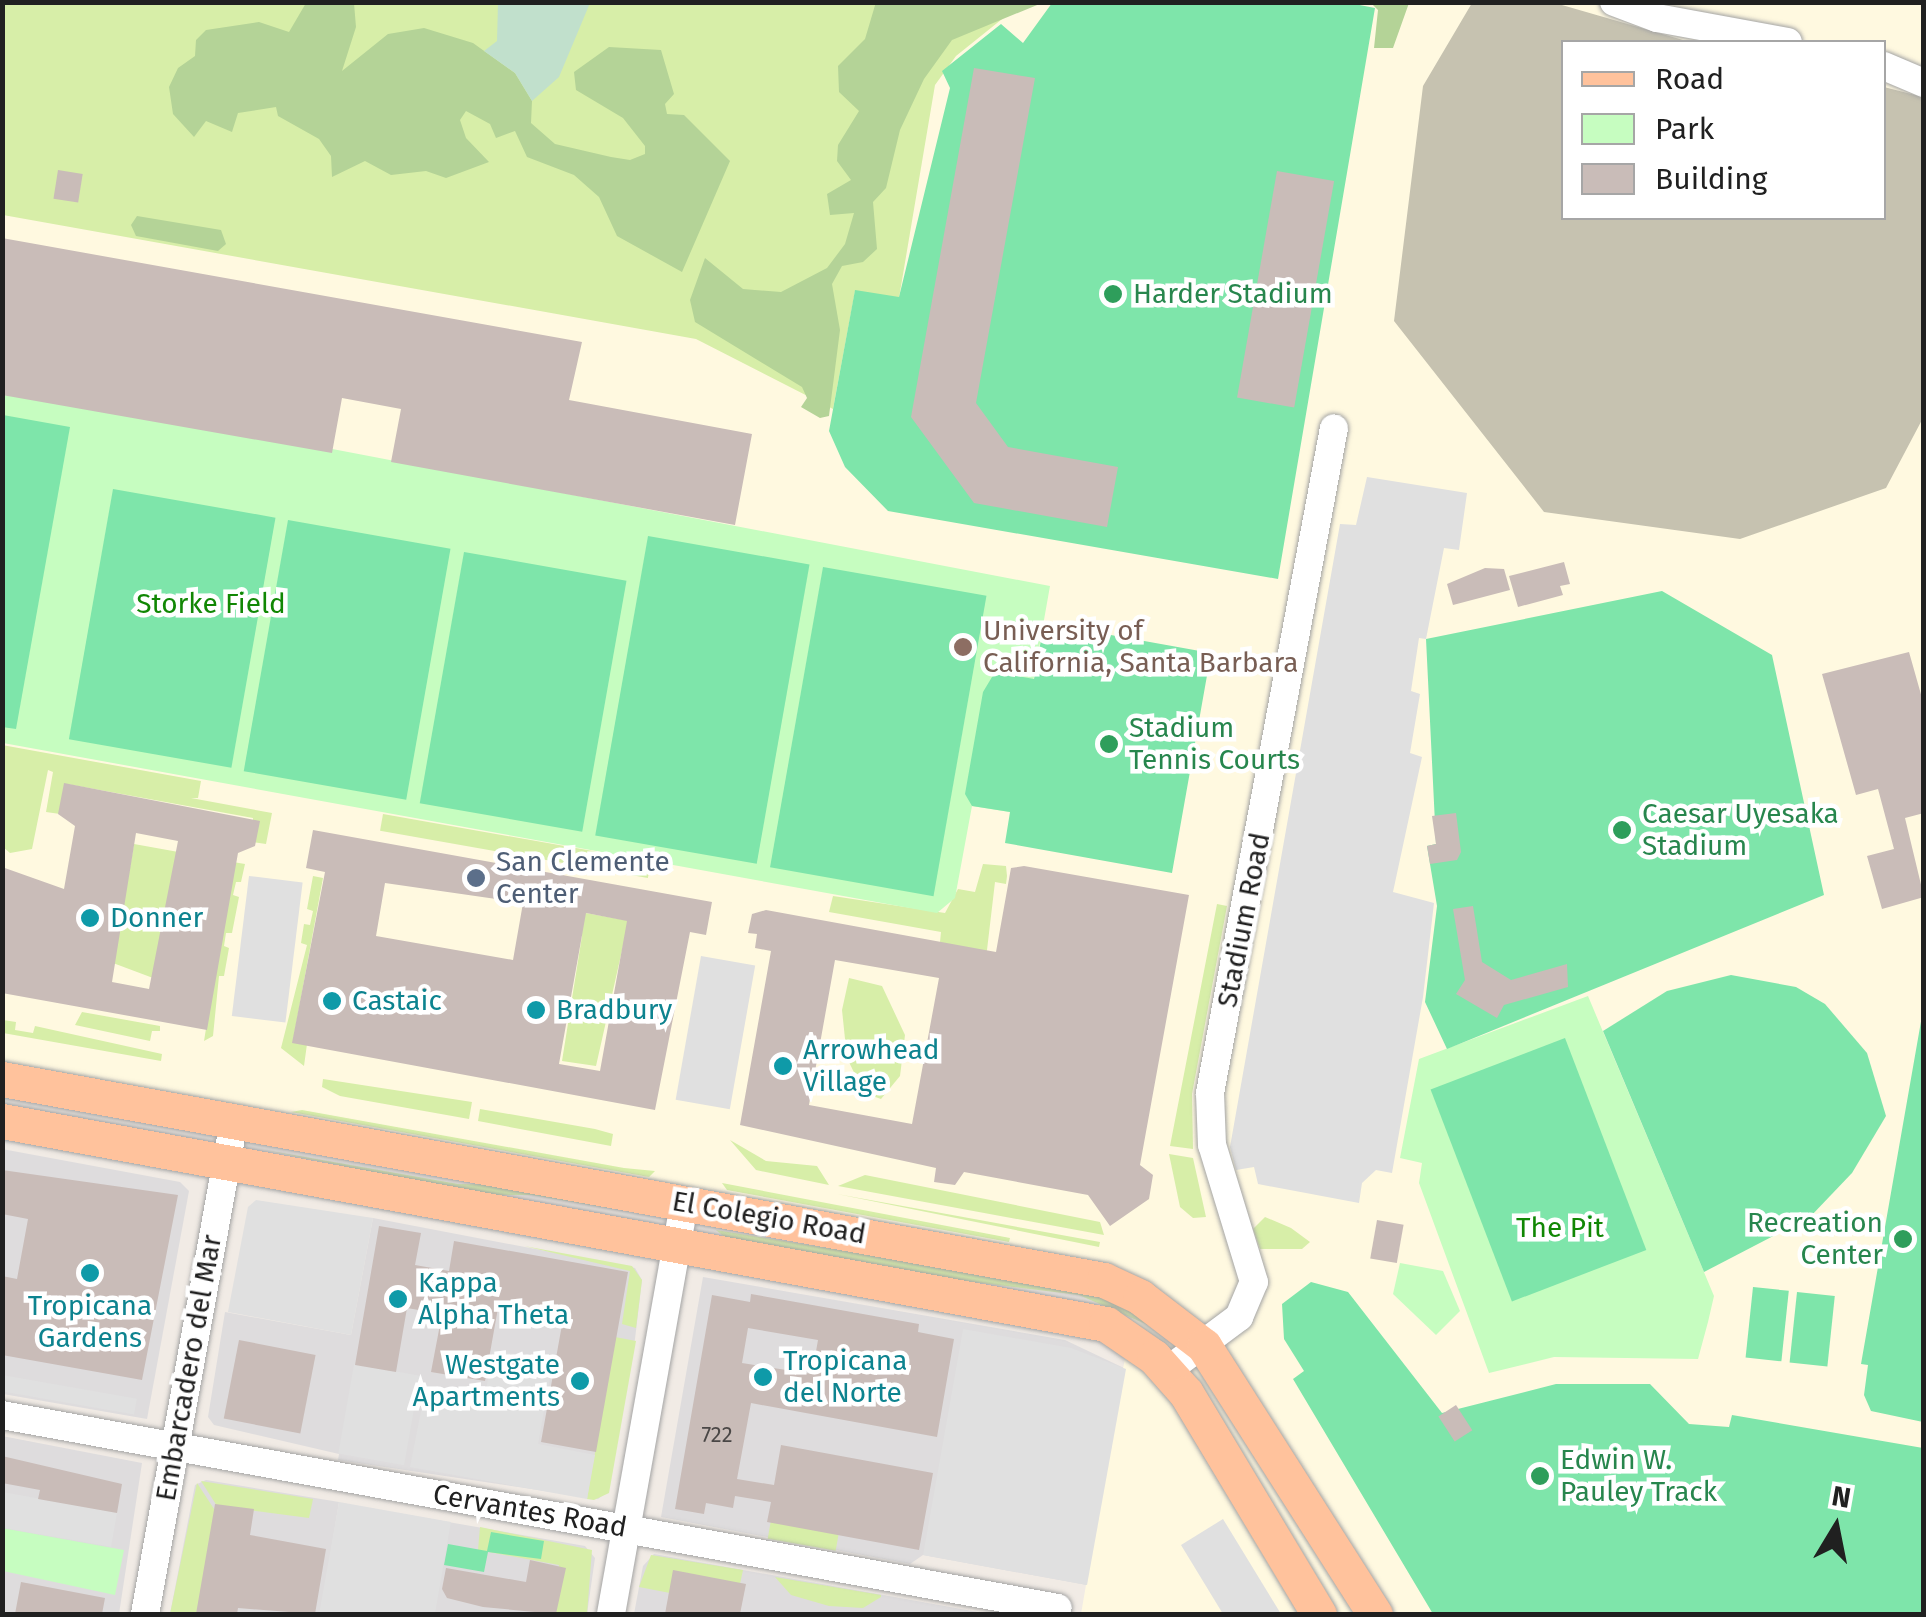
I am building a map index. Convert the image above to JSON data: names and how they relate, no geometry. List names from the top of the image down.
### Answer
{
  "streets": {
    "main road": ["El Colegio Road"],
    "street": ["Stadium Road", "Embarcadero del Mar", "Cervantes Road"]
  },
  "crossings": [
    ["Stadium Road", "El Colegio Road"],
    ["El Colegio Road", "Embarcadero del Mar"],
    ["Embarcadero del Mar", "Cervantes Road"]
  ],
  "parks": ["Storke Field", "The Pit"],
  "places": [
    "Harder Stadium",
    "University of California, Santa Barbara",
    "Stadium Tennis Courts",
    "Caesar Uyesaka Stadium",
    "San Clemente Center",
    "Donner",
    "Castaic",
    "Bradbury",
    "Arrowhead Village",
    "Recreation Center",
    "Tropicana Gardens",
    "Kappa Alpha Theta",
    "Tropicana del Norte",
    "Westgate Apartments",
    "Edwin W. Pauley Track"
  ],
  "house_numbers": ["722"],
  "legend": ["Road", "Park", "Building"],
  "north": "top"
}
